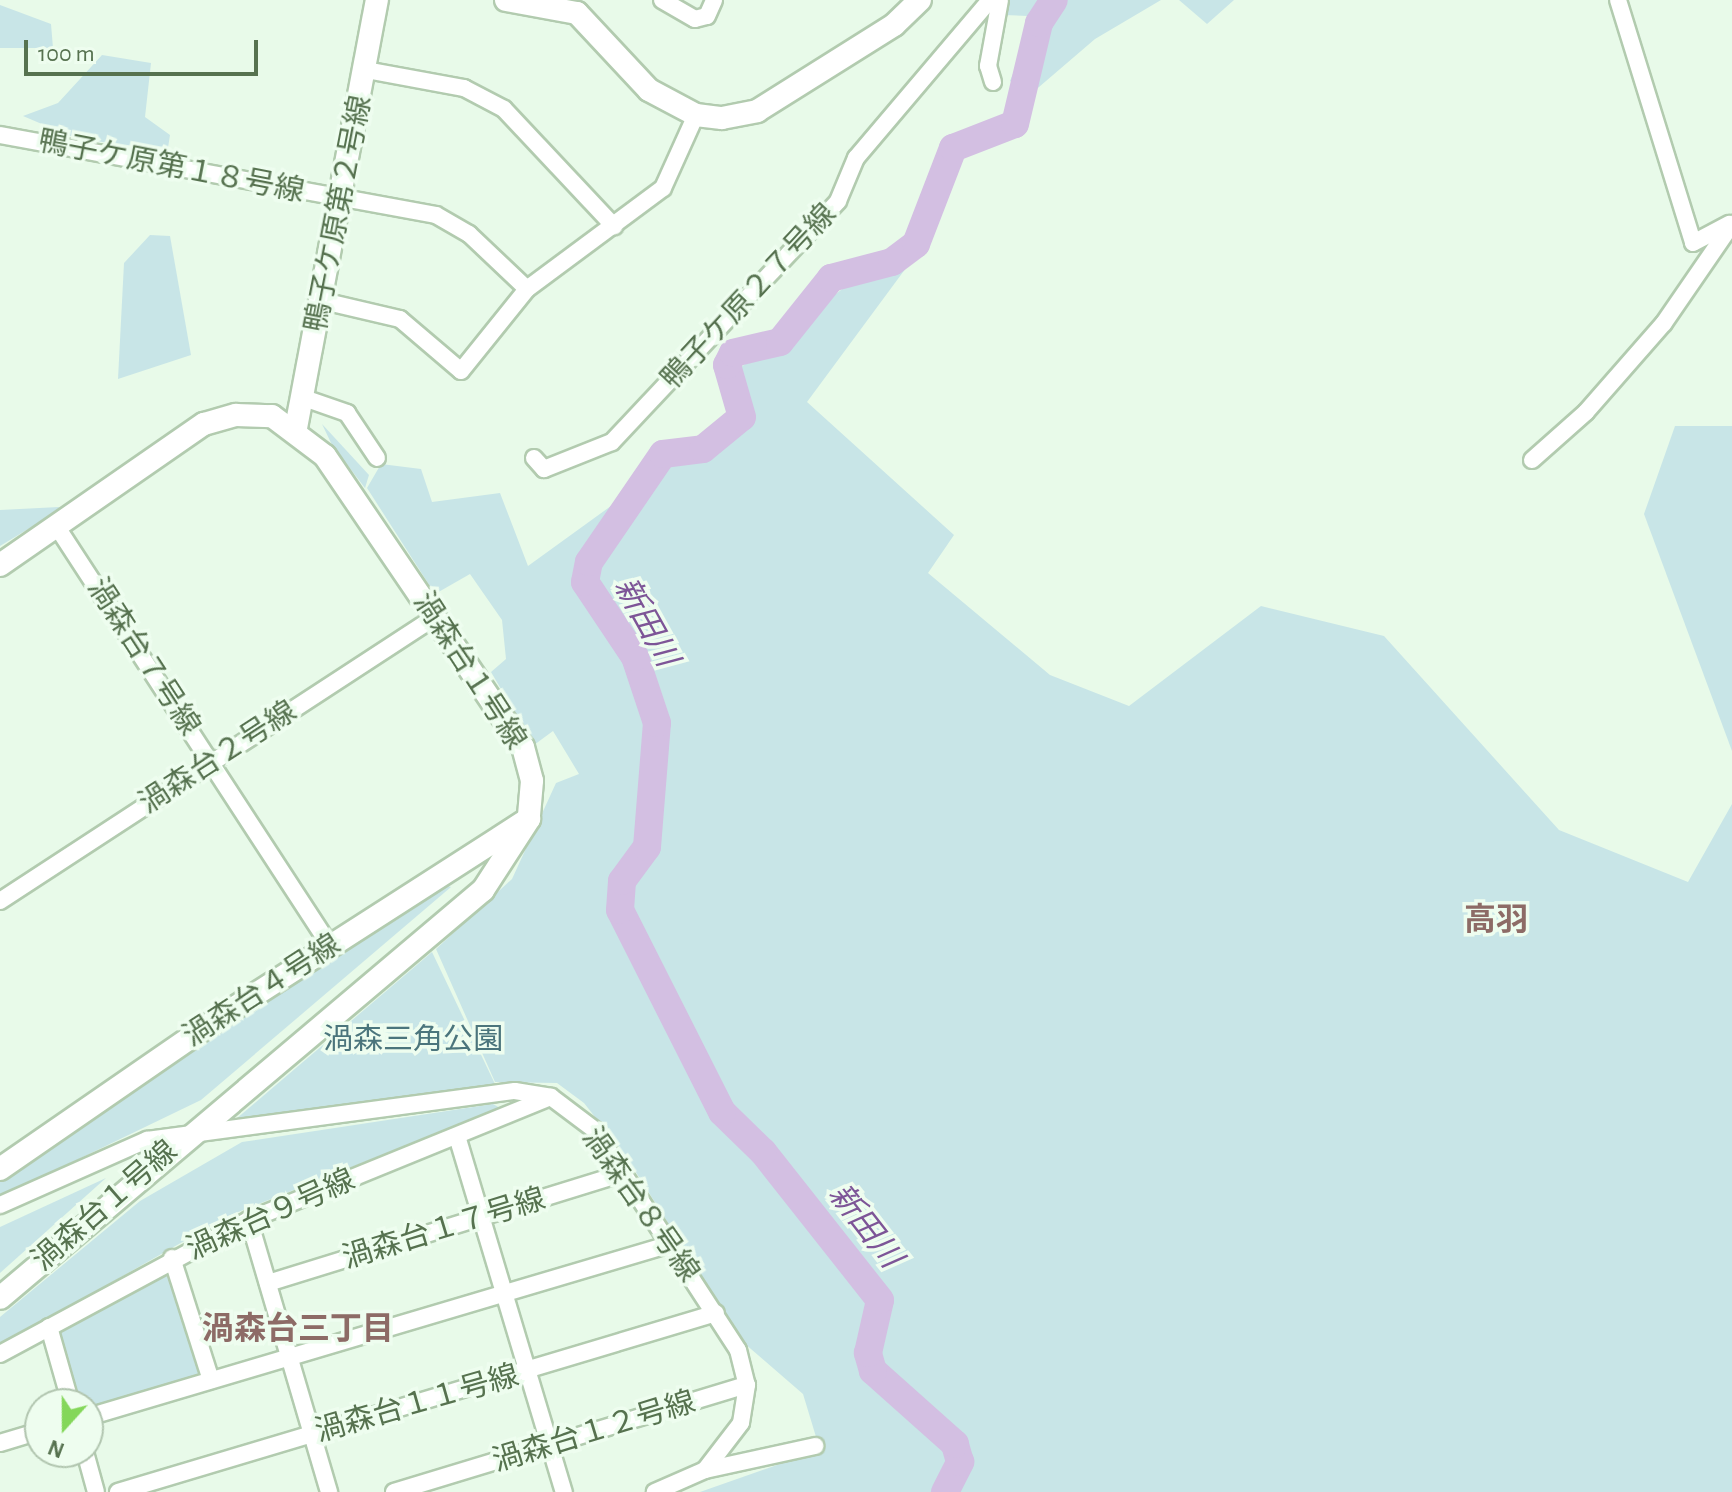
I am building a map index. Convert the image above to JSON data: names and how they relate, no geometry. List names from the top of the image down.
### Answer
{
  "streets": {
    "street": [
      "鴨子ケ原第１８号線",
      "鴨子ケ原第２号線",
      "鴨子ケ原２７号線",
      "渦森台７号線",
      "渦森台１号線",
      "渦森台２号線",
      "渦森台４号線",
      "渦森台８号線",
      "渦森台９号線",
      "渦森台１７号線",
      "渦森台１１号線",
      "渦森台１２号線"
    ]
  },
  "crossings": [
    ["鴨子ケ原第１８号線", "鴨子ケ原第２号線"],
    ["鴨子ケ原第２号線", "渦森台１号線"],
    ["渦森台７号線", "渦森台１号線"],
    ["渦森台７号線", "渦森台２号線"],
    ["渦森台７号線", "渦森台４号線"],
    ["渦森台１号線", "渦森台２号線"],
    ["渦森台１号線", "渦森台４号線"],
    ["渦森台１号線", "渦森台８号線"],
    ["渦森台８号線", "渦森台９号線"],
    ["渦森台８号線", "渦森台１７号線"],
    ["渦森台８号線", "渦森台１１号線"],
    ["渦森台８号線", "渦森台１２号線"]
  ],
  "districts": ["高羽", "渦森台三丁目"],
  "water": ["新田川"],
  "parks": ["渦森三角公園"],
  "scale_bar": "100 m",
  "north": "bottom"
}
